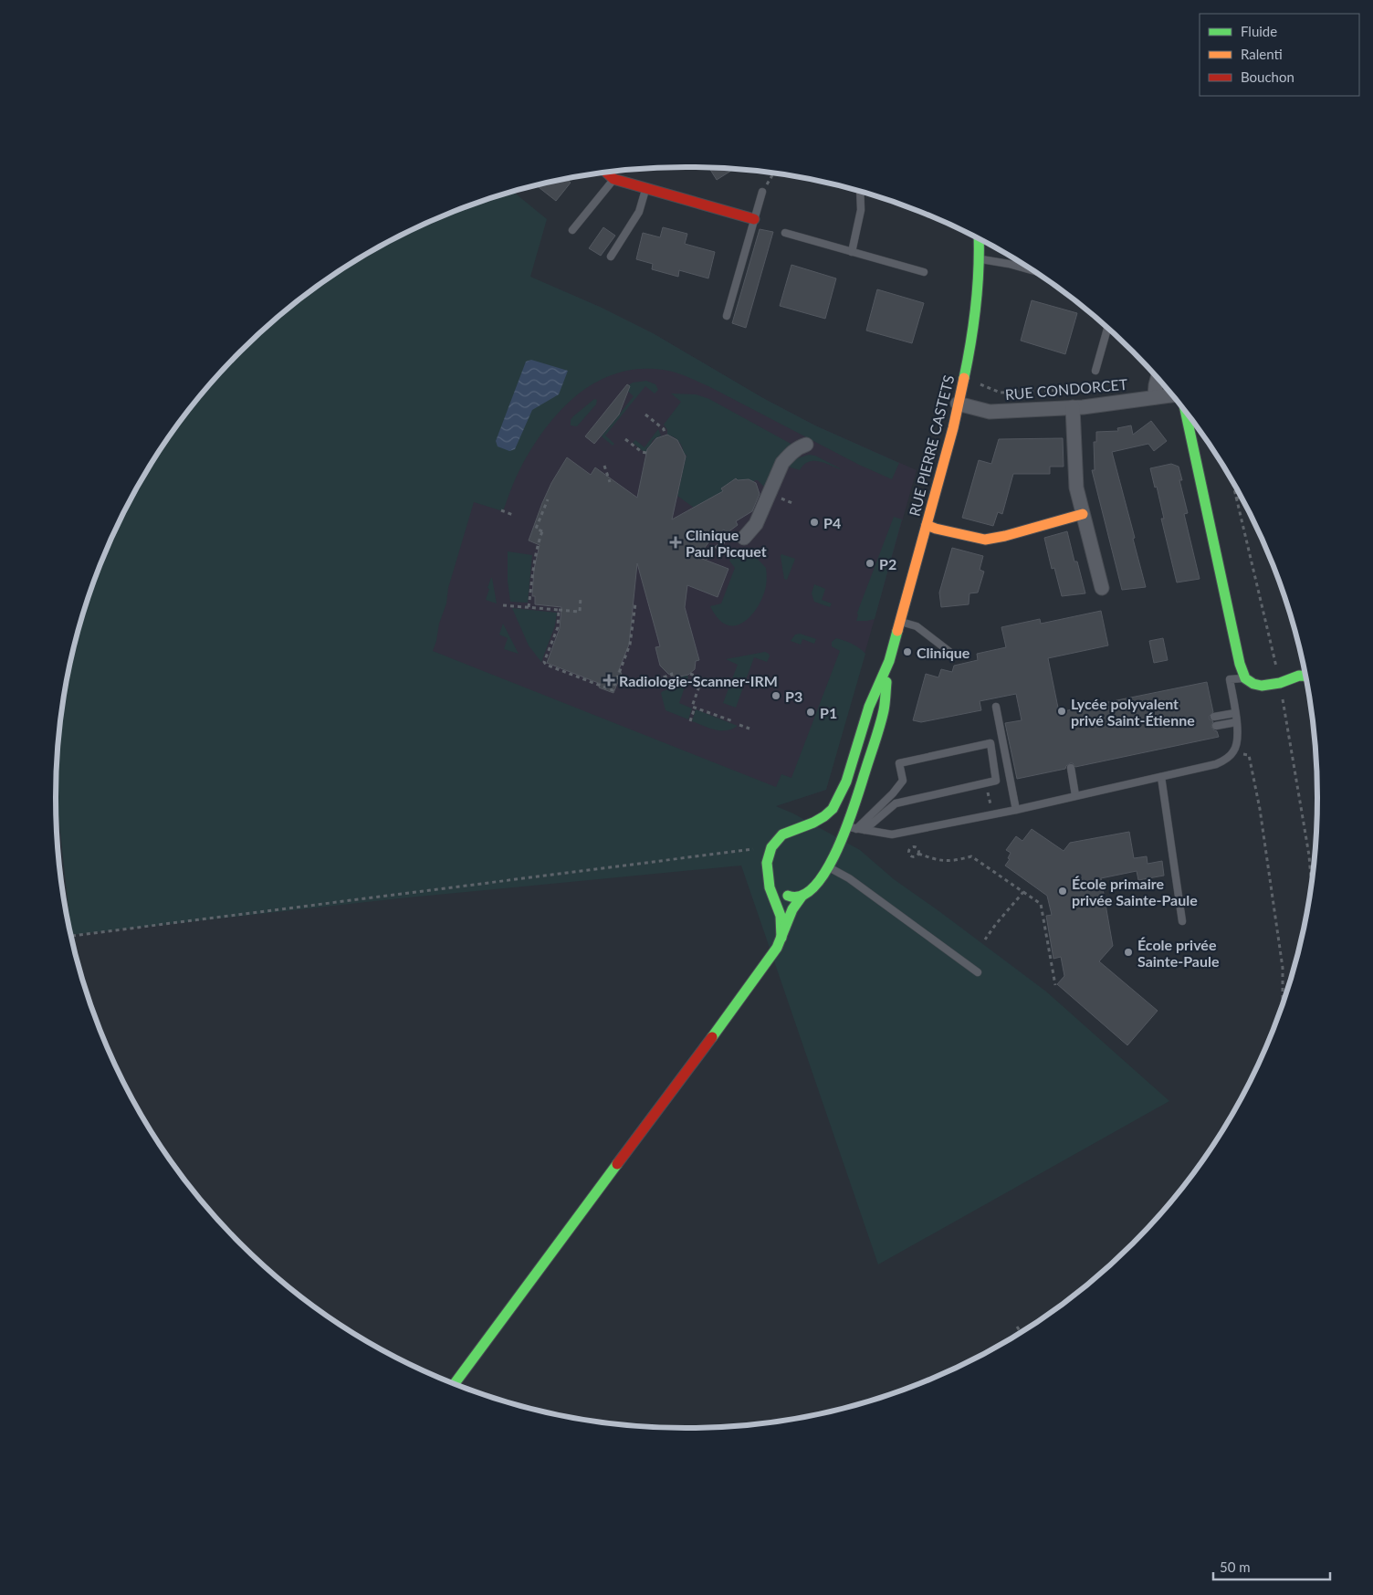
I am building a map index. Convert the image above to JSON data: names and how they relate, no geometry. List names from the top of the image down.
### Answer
{
  "streets": {
    "street": ["RUE CONDORCET", "RUE PIERRE CASTETS"]
  },
  "crossings": [
    ["RUE CONDORCET", "RUE PIERRE CASTETS"]
  ],
  "places": {
    "other": [
      "P4",
      "P2",
      "Clinique",
      "P3",
      "Lycée polyvalent privé Saint-Étienne",
      "P1",
      "École primaire privée Sainte-Paule",
      "École privée Sainte-Paule"
    ],
    "health": ["Clinique Paul Picquet", "Radiologie-Scanner-IRM"]
  },
  "legend": ["Fluide", "Ralenti", "Bouchon"],
  "scale_bar": "50 m"
}
